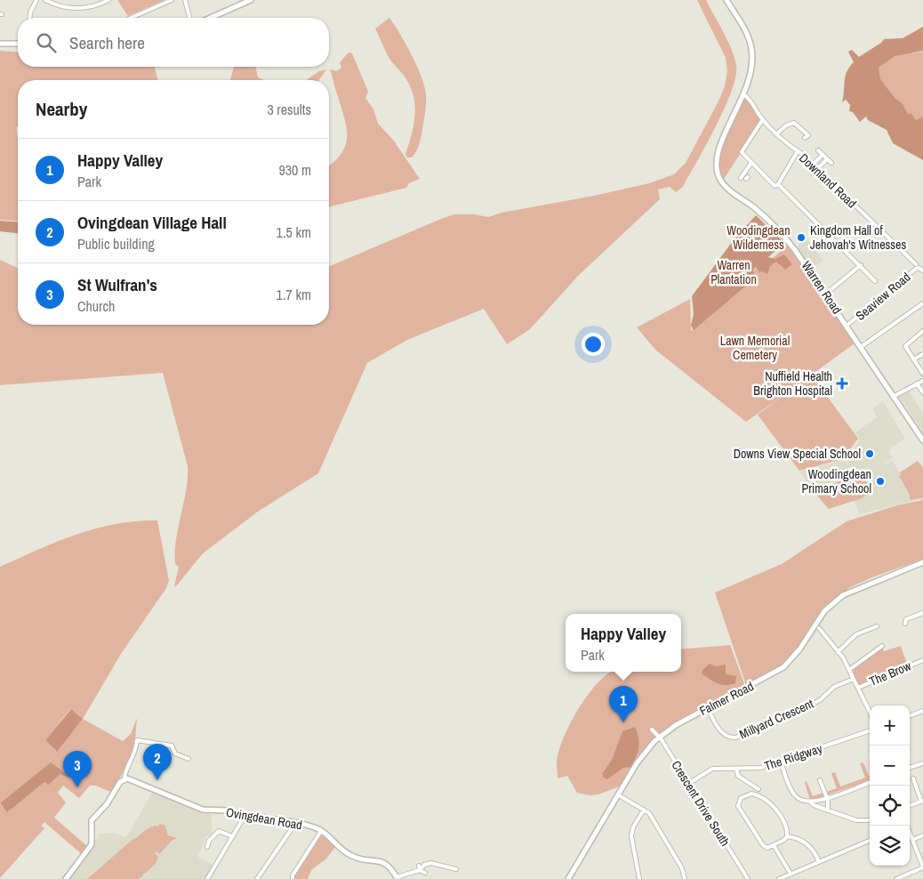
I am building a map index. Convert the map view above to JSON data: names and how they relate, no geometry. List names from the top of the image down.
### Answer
{
  "streets": {
    "street": [
      "Downland Road",
      "Warren Road",
      "Seaview Road",
      "The Brow",
      "Falmer Road",
      "Millyard Crescent",
      "The Ridgway",
      "Crescent Drive South",
      "Ovingdean Road"
    ]
  },
  "crossings": [
    ["Downland Road", "Warren Road"],
    ["Downland Road", "Seaview Road"],
    ["Warren Road", "Seaview Road"],
    ["Falmer Road", "Millyard Crescent"],
    ["Falmer Road", "Crescent Drive South"],
    ["The Ridgway", "Crescent Drive South"]
  ],
  "parks": ["Woodingdean Wilderness", "Warren Plantation", "Lawn Memorial Cemetery"],
  "places": {
    "other": ["Kingdom Hall of Jehovah's Witnesses", "Downs View Special School", "Woodingdean Primary School"],
    "health": ["Nuffield Health Brighton Hospital"]
  },
  "page": {
    "search": "Search here",
    "heading": ["Nearby", "3 results"],
    "list": [
      {
        "mark": "1",
        "name": "Happy Valley",
        "note": "Park",
        "value": "930 m"
      },
      {
        "mark": "2",
        "name": "Ovingdean Village Hall",
        "note": "Public building",
        "value": "1.5 km"
      },
      {
        "mark": "3",
        "name": "St Wulfran's",
        "note": "Church",
        "value": "1.7 km"
      }
    ],
    "popup": ["Happy Valley", "Park"],
    "pins": ["1", "2", "3"],
    "map_buttons": ["+", "−"]
  }
}
